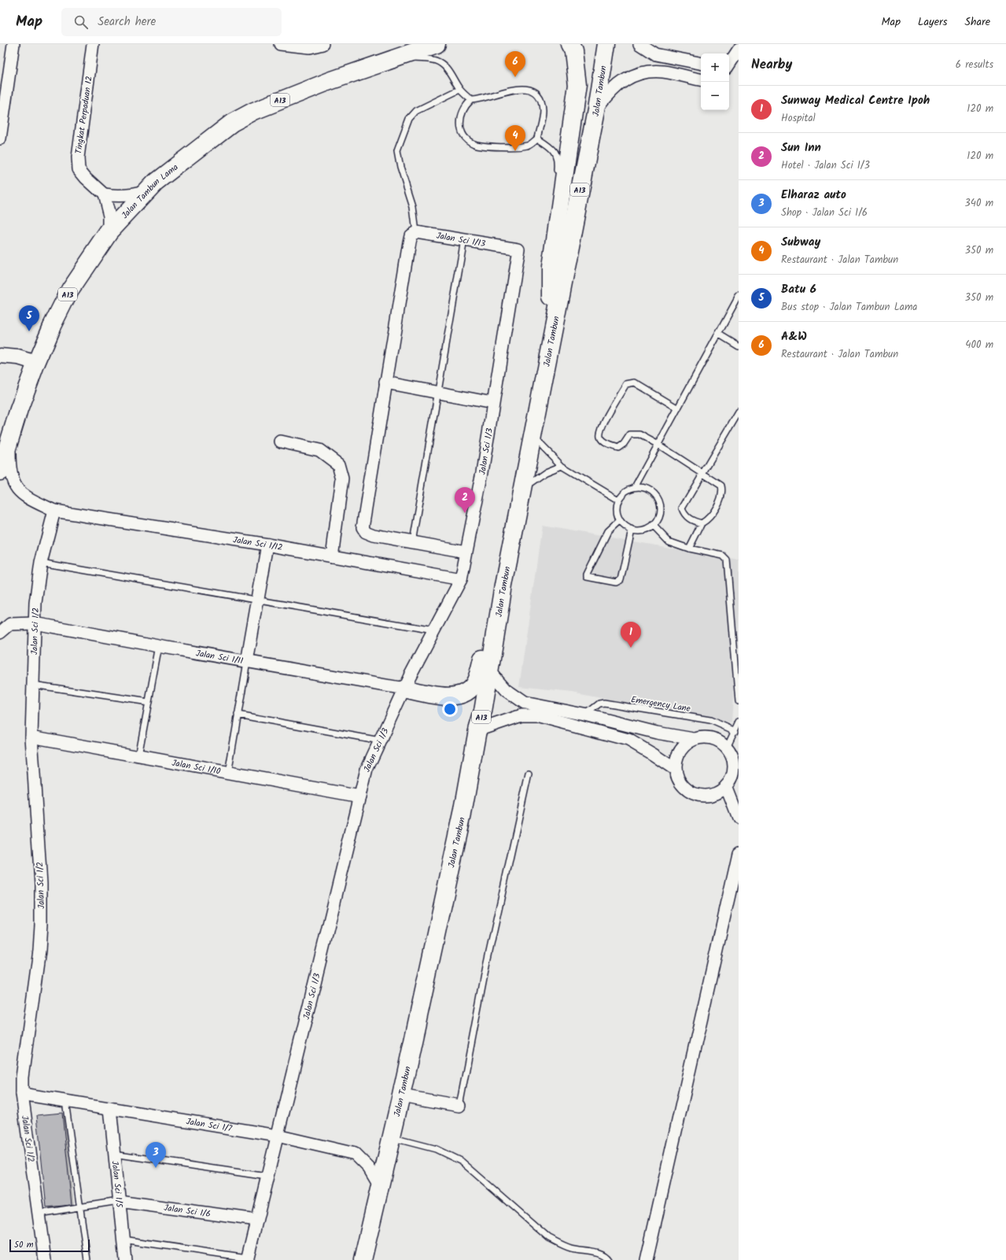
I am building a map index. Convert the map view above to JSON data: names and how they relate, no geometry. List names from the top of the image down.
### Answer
{
  "streets": {
    "main road": ["Jalan Tambun", "A13", "Jalan Tambun Lama"],
    "street": [
      "Tingkat Perpaduan 12",
      "Jalan Sci 1/13",
      "Jalan Sci 1/3",
      "Jalan Sci 1/12",
      "Jalan Sci 1/2",
      "Jalan Sci 1/11",
      "Jalan Sci 1/10",
      "Jalan Sci 1/7",
      "Jalan Sci 1/5",
      "Jalan Sci 1/6"
    ],
    "lane": ["Emergency Lane"]
  },
  "crossings": [
    ["Jalan Tambun", "Jalan Sci 1/7"],
    ["Jalan Tambun Lama", "Jalan Sci 1/12"],
    ["Jalan Sci 1/13", "Jalan Sci 1/3"],
    ["Jalan Sci 1/3", "Jalan Sci 1/12"],
    ["Jalan Sci 1/3", "Jalan Sci 1/11"],
    ["Jalan Sci 1/3", "Jalan Sci 1/10"],
    ["Jalan Sci 1/3", "Jalan Sci 1/7"],
    ["Jalan Sci 1/3", "Jalan Sci 1/6"],
    ["Jalan Sci 1/12", "Jalan Sci 1/2"],
    ["Jalan Sci 1/2", "Jalan Sci 1/11"],
    ["Jalan Sci 1/2", "Jalan Sci 1/10"],
    ["Jalan Sci 1/2", "Jalan Sci 1/7"],
    ["Jalan Sci 1/7", "Jalan Sci 1/5"],
    ["Jalan Sci 1/5", "Jalan Sci 1/6"]
  ],
  "scale_bar": "50 m",
  "page": {
    "header": "Map",
    "search": "Search here",
    "nav": ["Map", "Layers", "Share"],
    "heading": ["Nearby", "6 results"],
    "pins": [
      "6",
      "4",
      "5",
      "2",
      "1",
      "3"
    ],
    "map_buttons": ["+", "−"],
    "list": [
      {
        "mark": "1",
        "name": "Sunway Medical Centre Ipoh",
        "note": "Hospital",
        "value": "120 m"
      },
      {
        "mark": "2",
        "name": "Sun Inn",
        "note": "Hotel · Jalan Sci 1/3",
        "value": "120 m"
      },
      {
        "mark": "3",
        "name": "Elharaz auto",
        "note": "Shop · Jalan Sci 1/6",
        "value": "340 m"
      },
      {
        "mark": "4",
        "name": "Subway",
        "note": "Restaurant · Jalan Tambun",
        "value": "350 m"
      },
      {
        "mark": "5",
        "name": "Batu 6",
        "note": "Bus stop · Jalan Tambun Lama",
        "value": "350 m"
      },
      {
        "mark": "6",
        "name": "A&W",
        "note": "Restaurant · Jalan Tambun",
        "value": "400 m"
      }
    ],
    "scale": "50 m"
  }
}
